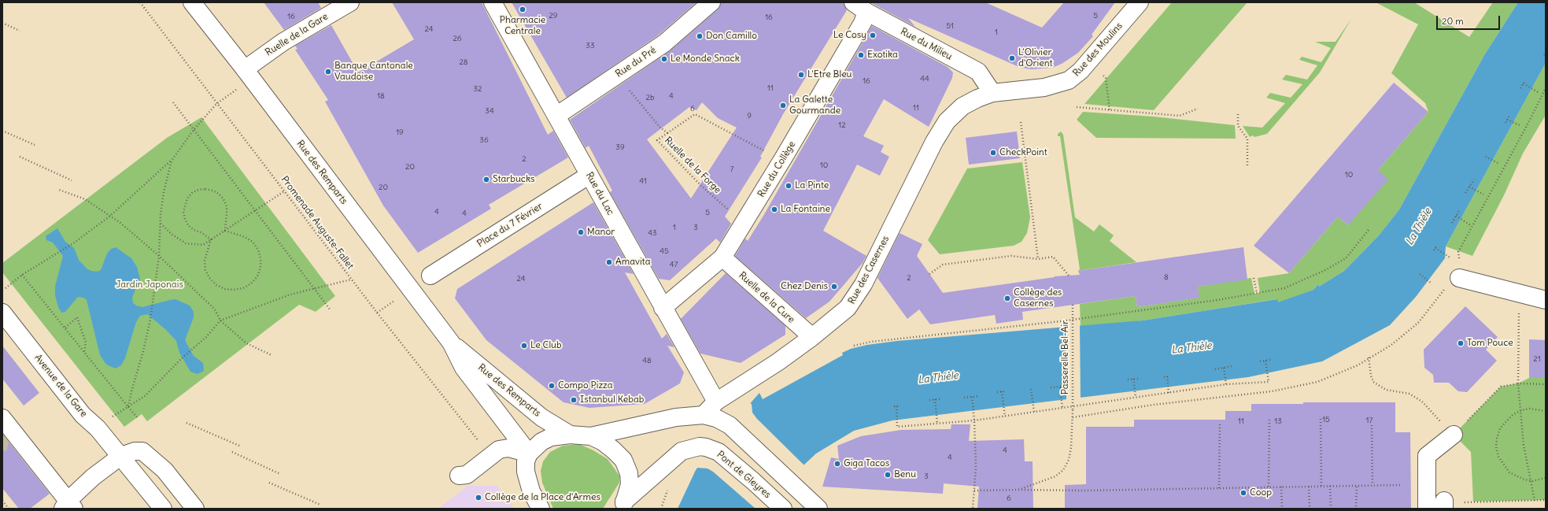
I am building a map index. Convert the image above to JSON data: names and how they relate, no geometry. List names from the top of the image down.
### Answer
{
  "streets": {
    "street": [
      "Ruelle de la Gare",
      "Rue du Milieu",
      "Rue des Moulins",
      "Rue du Pré",
      "Rue du Collège",
      "Rue des Remparts",
      "Rue du Lac",
      "Place du 7 Février",
      "Rue des Casernes",
      "Ruelle de la Cure",
      "Avenue de la Gare",
      "Pont de Gleyres"
    ],
    "path": ["Ruelle de la Forge", "Promenade Auguste-Fallet", "Passerelle Bel-Air"]
  },
  "crossings": [
    ["Ruelle de la Gare", "Rue des Remparts"],
    ["Rue du Milieu", "Rue des Moulins"],
    ["Rue du Milieu", "Rue du Collège"],
    ["Rue du Milieu", "Rue des Casernes"],
    ["Rue des Moulins", "Rue des Casernes"],
    ["Rue du Pré", "Ruelle de la Forge"],
    ["Rue du Pré", "Rue du Lac"],
    ["Ruelle de la Forge", "Rue du Collège"],
    ["Rue du Collège", "Rue du Lac"],
    ["Rue du Collège", "Ruelle de la Cure"],
    ["Rue du Lac", "Place du 7 Février"],
    ["Rue du Lac", "Rue des Casernes"],
    ["Rue des Casernes", "Ruelle de la Cure"]
  ],
  "water": ["La Thièle"],
  "parks": ["Jardin Japonais"],
  "places": [
    "Pharmacie Centrale",
    "Le Cosy",
    "Don Camillo",
    "Exotika",
    "L'Olivier d'Orient",
    "Le Monde Snack",
    "Banque Cantonale Vaudoise",
    "L'Etre Bleu",
    "La Galette Gourmande",
    "CheckPoint",
    "Starbucks",
    "La Pinte",
    "La Fontaine",
    "Manor",
    "Amavita",
    "Chez Denis",
    "Collège des Casernes",
    "Tom Pouce",
    "Le Club",
    "Compo Pizza",
    "Istanbul Kebab",
    "Giga Tacos",
    "Benu",
    "Coop",
    "Collège de la Place d'Armes"
  ],
  "house_numbers": [
    "29",
    "5",
    "16",
    "16",
    "51",
    "24",
    "1",
    "26",
    "33",
    "28",
    "44",
    "16",
    "11",
    "32",
    "18",
    "4",
    "2b",
    "11",
    "6",
    "34",
    "9",
    "12",
    "19",
    "36",
    "39",
    "2",
    "10",
    "20",
    "7",
    "10",
    "41",
    "20",
    "4",
    "5",
    "4",
    "1",
    "3",
    "43",
    "45",
    "47",
    "8",
    "2",
    "24",
    "21",
    "48",
    "15",
    "17",
    "11",
    "13",
    "4",
    "4",
    "3",
    "6"
  ],
  "scale_bar": "20 m"
}
